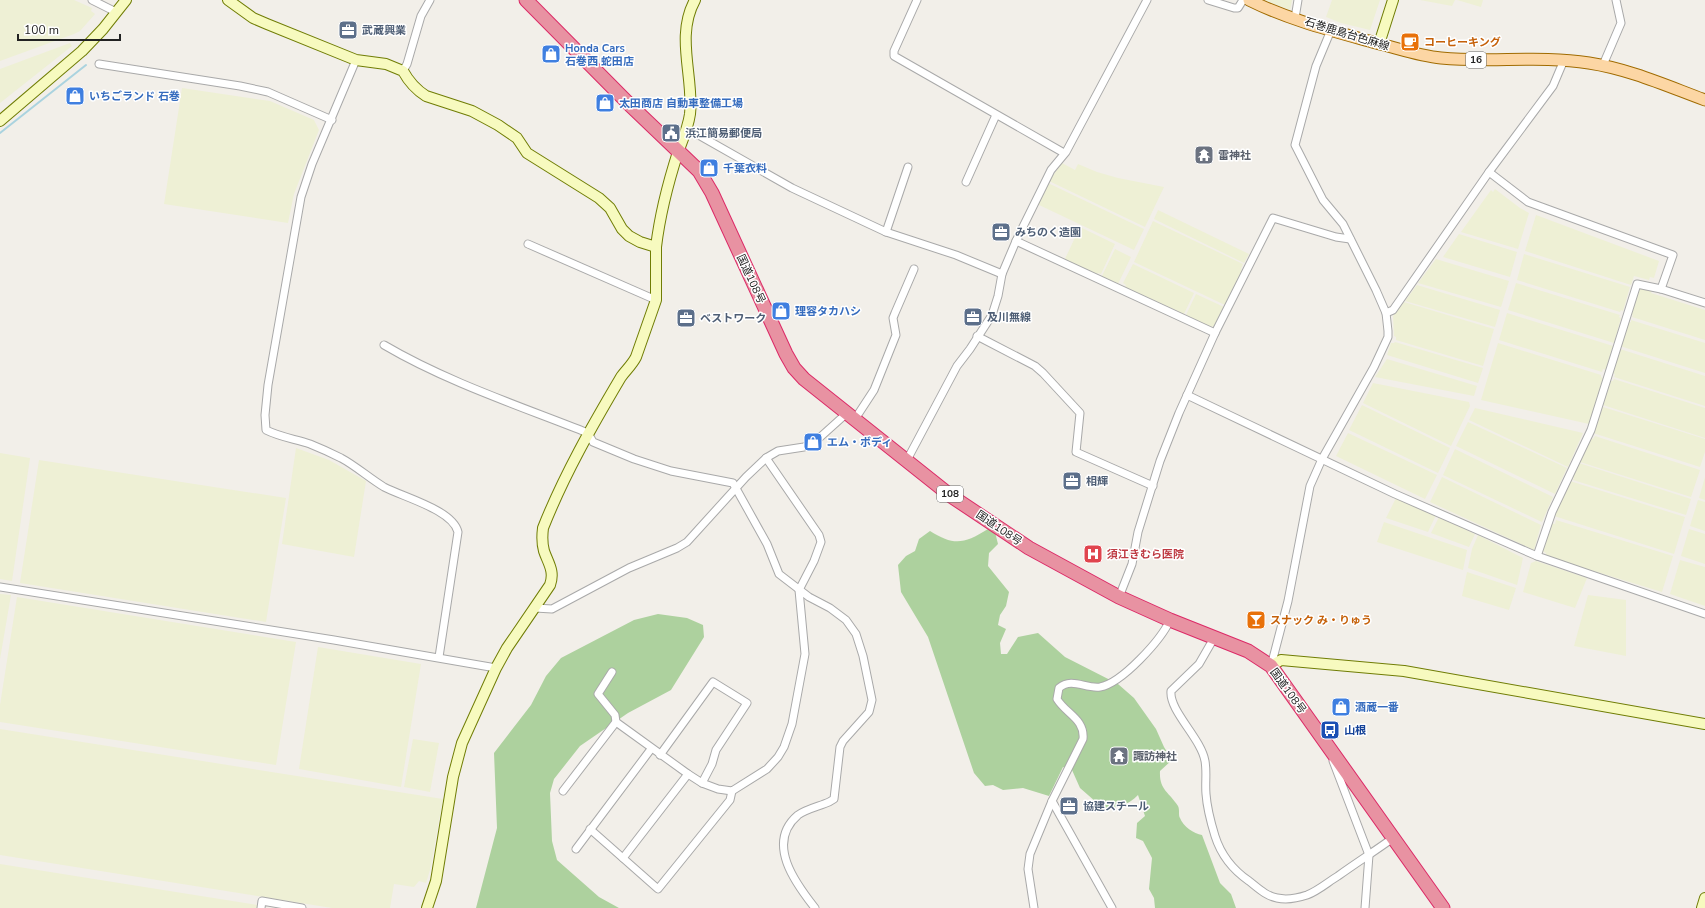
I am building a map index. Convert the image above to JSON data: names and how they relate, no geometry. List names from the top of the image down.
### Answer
{
  "streets": {
    "highway": ["国道108号", "108"],
    "main road": ["石巻鹿島台色麻線", "16"]
  },
  "places": {
    "office": [
      "武蔵興業",
      "みちのく造園",
      "及川無線",
      "ベストワーク",
      "相輝",
      "協建スチール"
    ],
    "cafe": ["コーヒーキング"],
    "shop": [
      "Honda Cars 石巻西 蛇田店",
      "いちごランド 石巻",
      "太田商店 自動車整備工場",
      "千葉衣料",
      "理容タカハシ",
      "エム・ボディ",
      "酒蔵一番"
    ],
    "public building": ["浜江簡易郵便局"],
    "temple": ["雷神社", "諏訪神社"],
    "hospital": ["須江きむら医院"],
    "bar": ["スナック み・りゅう"],
    "bus stop": ["山根"]
  },
  "scale_bar": "100 m"
}
